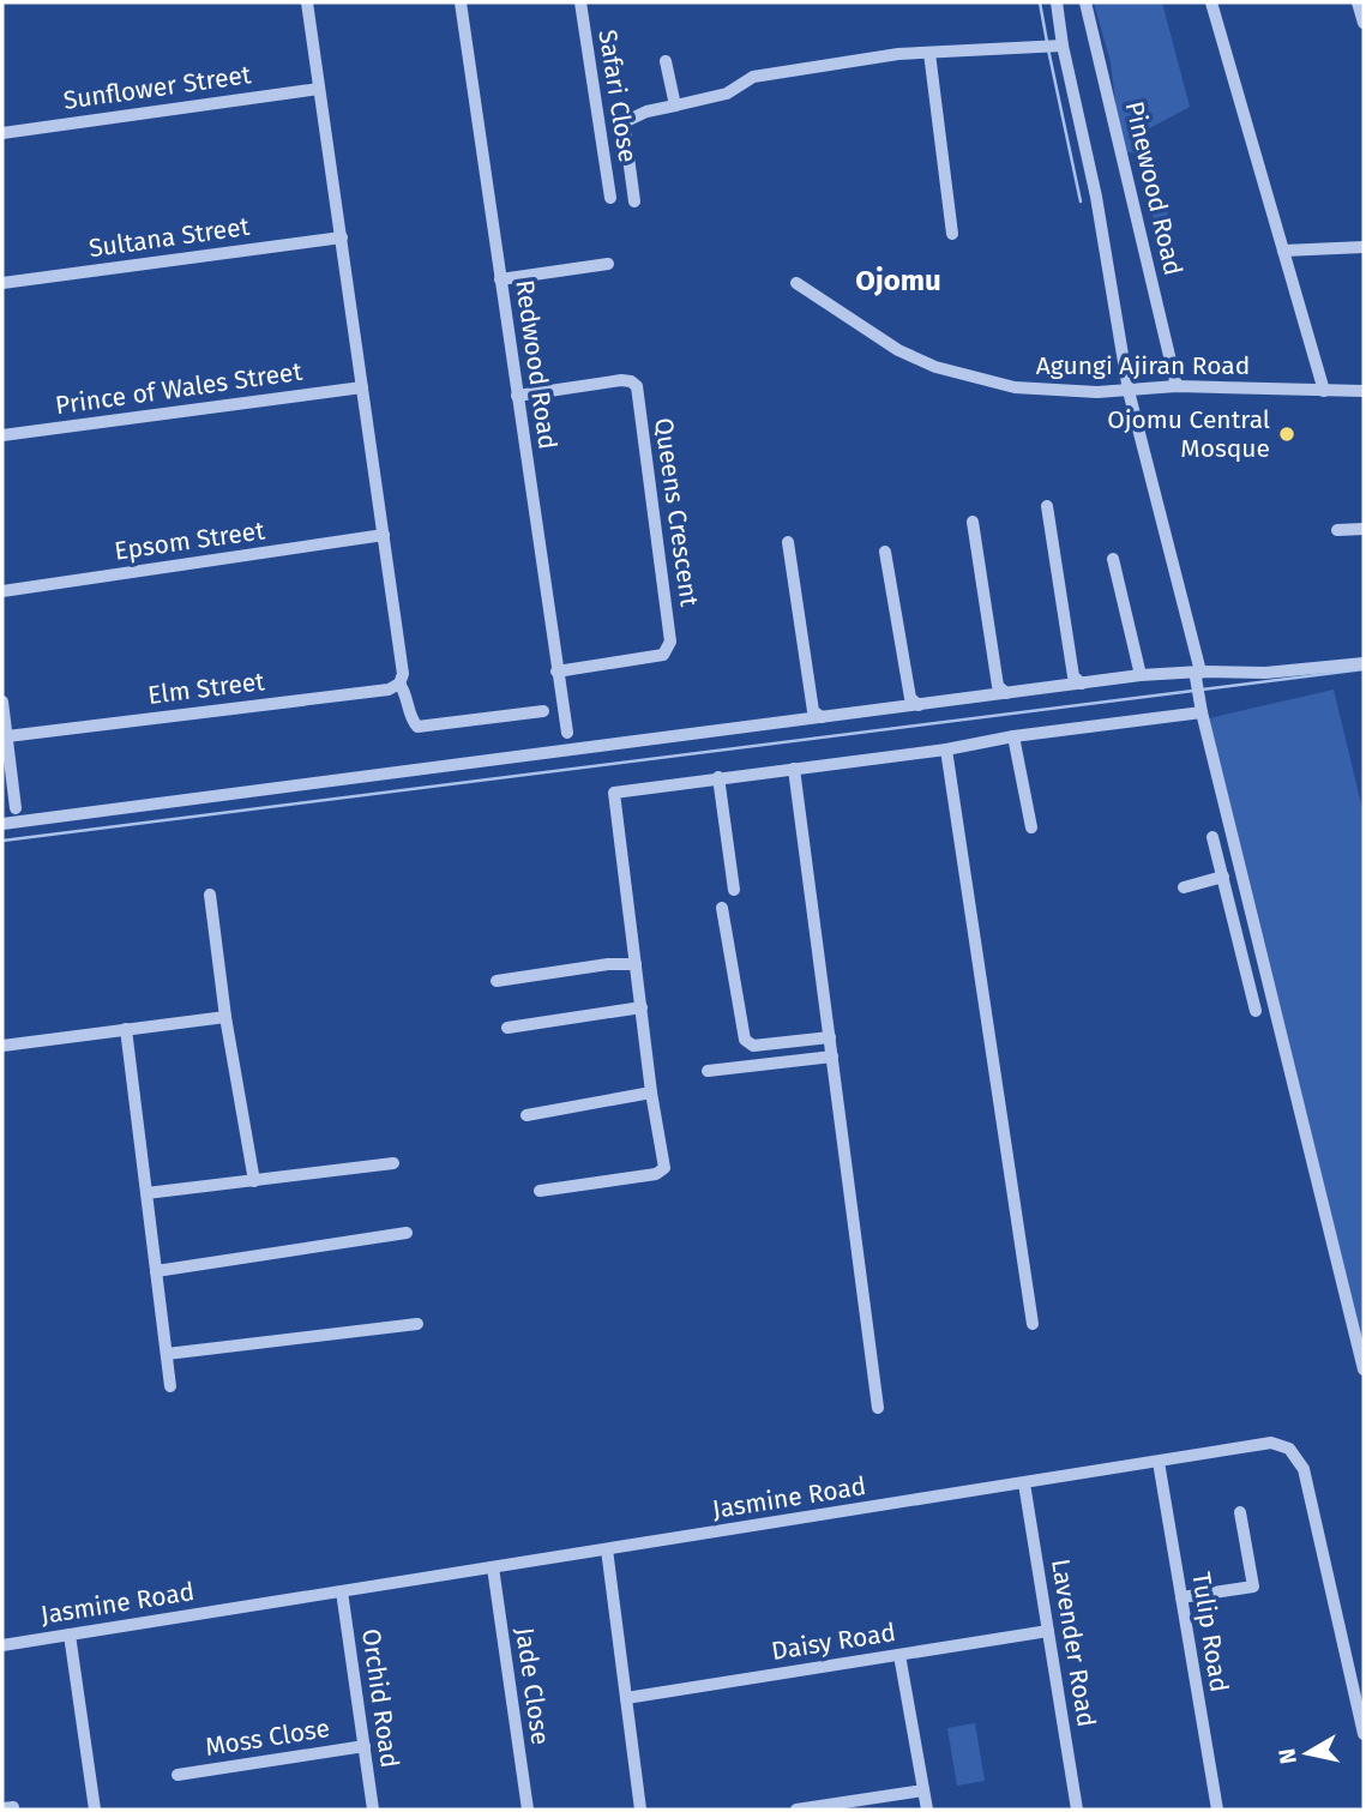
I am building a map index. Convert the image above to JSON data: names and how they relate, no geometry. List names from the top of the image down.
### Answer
{
  "streets": {
    "street": [
      "Sunflower Street",
      "Safari Close",
      "Pinewood Road",
      "Sultana Street",
      "Redwood Road",
      "Agungi Ajiran Road",
      "Prince of Wales Street",
      "Queens Crescent",
      "Epsom Street",
      "Elm Street",
      "Jasmine Road",
      "Tulip Road",
      "Daisy Road",
      "Lavender Road",
      "Jade Close",
      "Orchid Road",
      "Moss Close"
    ]
  },
  "crossings": [
    ["Pinewood Road", "Agungi Ajiran Road"],
    ["Redwood Road", "Queens Crescent"],
    ["Jasmine Road", "Tulip Road"],
    ["Jasmine Road", "Lavender Road"],
    ["Jasmine Road", "Jade Close"],
    ["Jasmine Road", "Orchid Road"],
    ["Daisy Road", "Lavender Road"],
    ["Orchid Road", "Moss Close"]
  ],
  "districts": ["Ojomu"],
  "places": ["Ojomu Central Mosque"],
  "north": "left"
}
